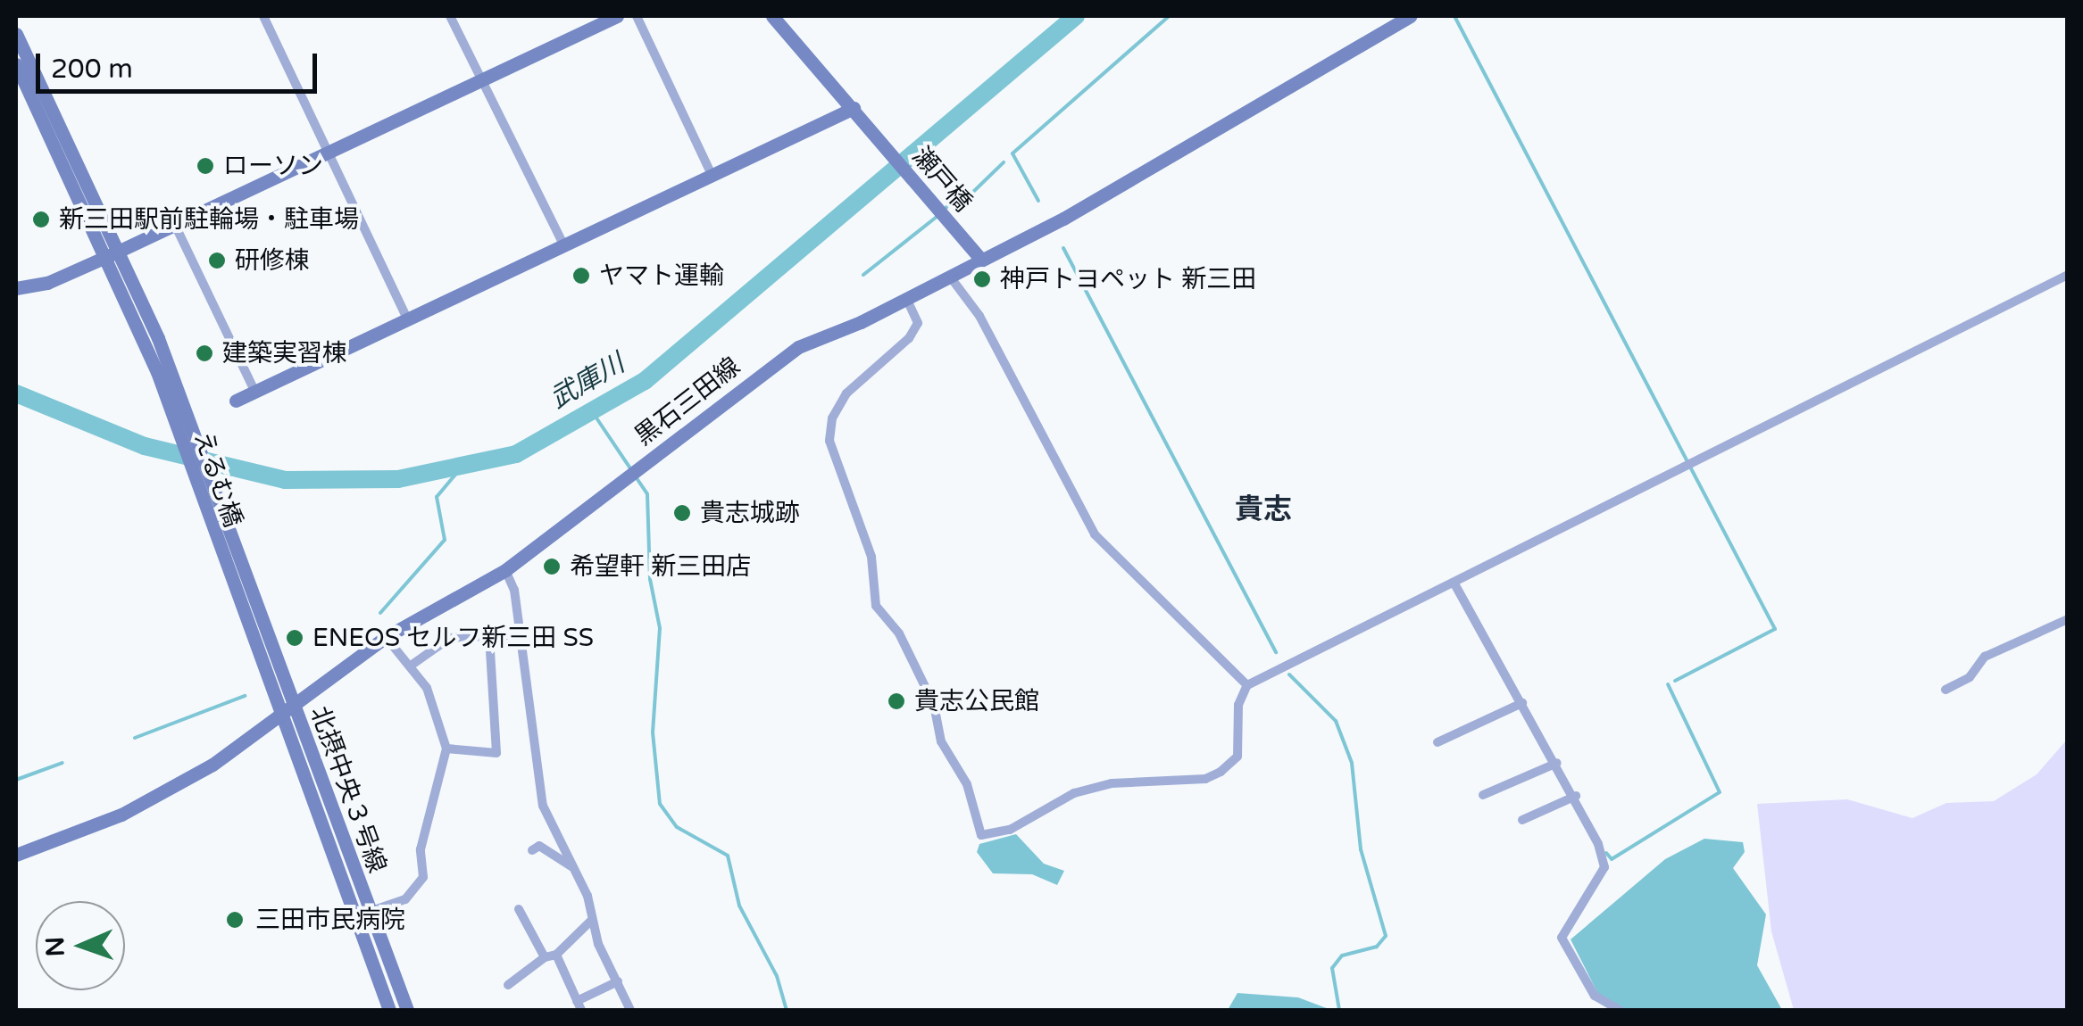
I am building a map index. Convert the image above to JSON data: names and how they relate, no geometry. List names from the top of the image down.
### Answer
{
  "streets": {
    "street": [
      "瀬戸橋",
      "黒石三田線",
      "えるむ橋",
      "北摂中央３号線"
    ]
  },
  "crossings": [
    ["瀬戸橋", "黒石三田線"],
    ["黒石三田線", "北摂中央３号線"],
    ["えるむ橋", "北摂中央３号線"]
  ],
  "districts": ["貴志"],
  "water": ["武庫川"],
  "places": [
    "ローソン",
    "新三田駅前駐輪場・駐車場",
    "研修棟",
    "ヤマト運輸",
    "神戸トヨペット 新三田",
    "建築実習棟",
    "貴志城跡",
    "希望軒 新三田店",
    "ENEOS セルフ新三田 SS",
    "貴志公民館",
    "三田市民病院"
  ],
  "scale_bar": "200 m",
  "north": "left"
}
